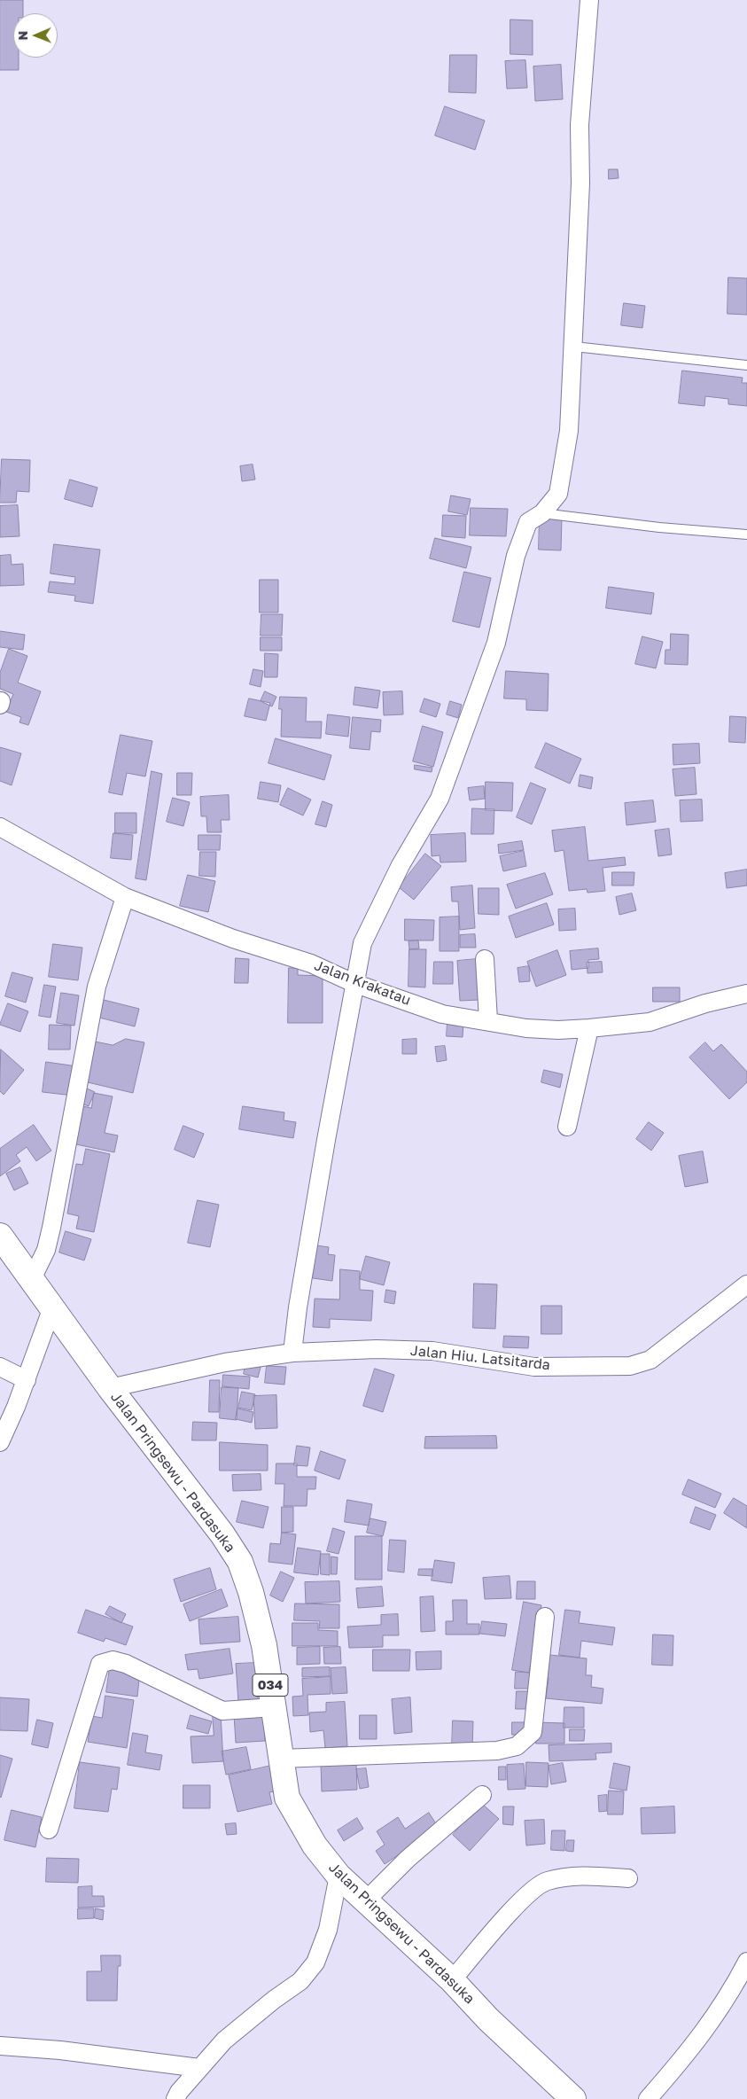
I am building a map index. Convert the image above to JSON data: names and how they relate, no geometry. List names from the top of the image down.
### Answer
{
  "streets": {
    "main road": ["Jalan Pringsewu - Pardasuka", "034"],
    "street": ["Jalan Krakatau", "Jalan Hiu. Latsitarda"]
  },
  "crossings": [
    ["Jalan Hiu. Latsitarda", "Jalan Pringsewu - Pardasuka"]
  ],
  "north": "left"
}
